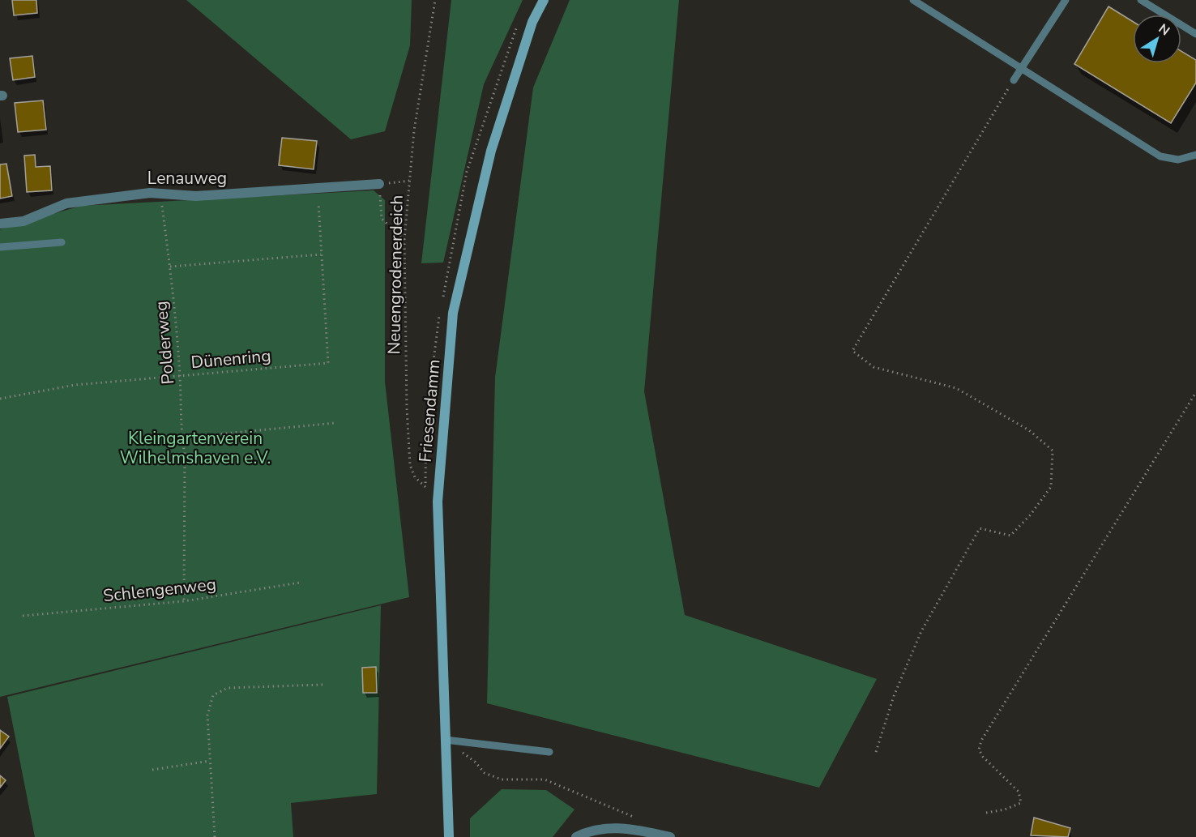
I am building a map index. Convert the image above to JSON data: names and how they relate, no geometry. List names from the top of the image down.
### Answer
{
  "streets": {
    "main road": ["Friesendamm"],
    "street": ["Lenauweg"],
    "path": [
      "Neuengrodenerdeich",
      "Polderweg",
      "Dünenring",
      "Schlengenweg"
    ]
  },
  "crossings": [
    ["Polderweg", "Dünenring"],
    ["Polderweg", "Schlengenweg"]
  ],
  "parks": ["Kleingartenverein Wilhelmshaven e.V."],
  "north": "top right"
}
